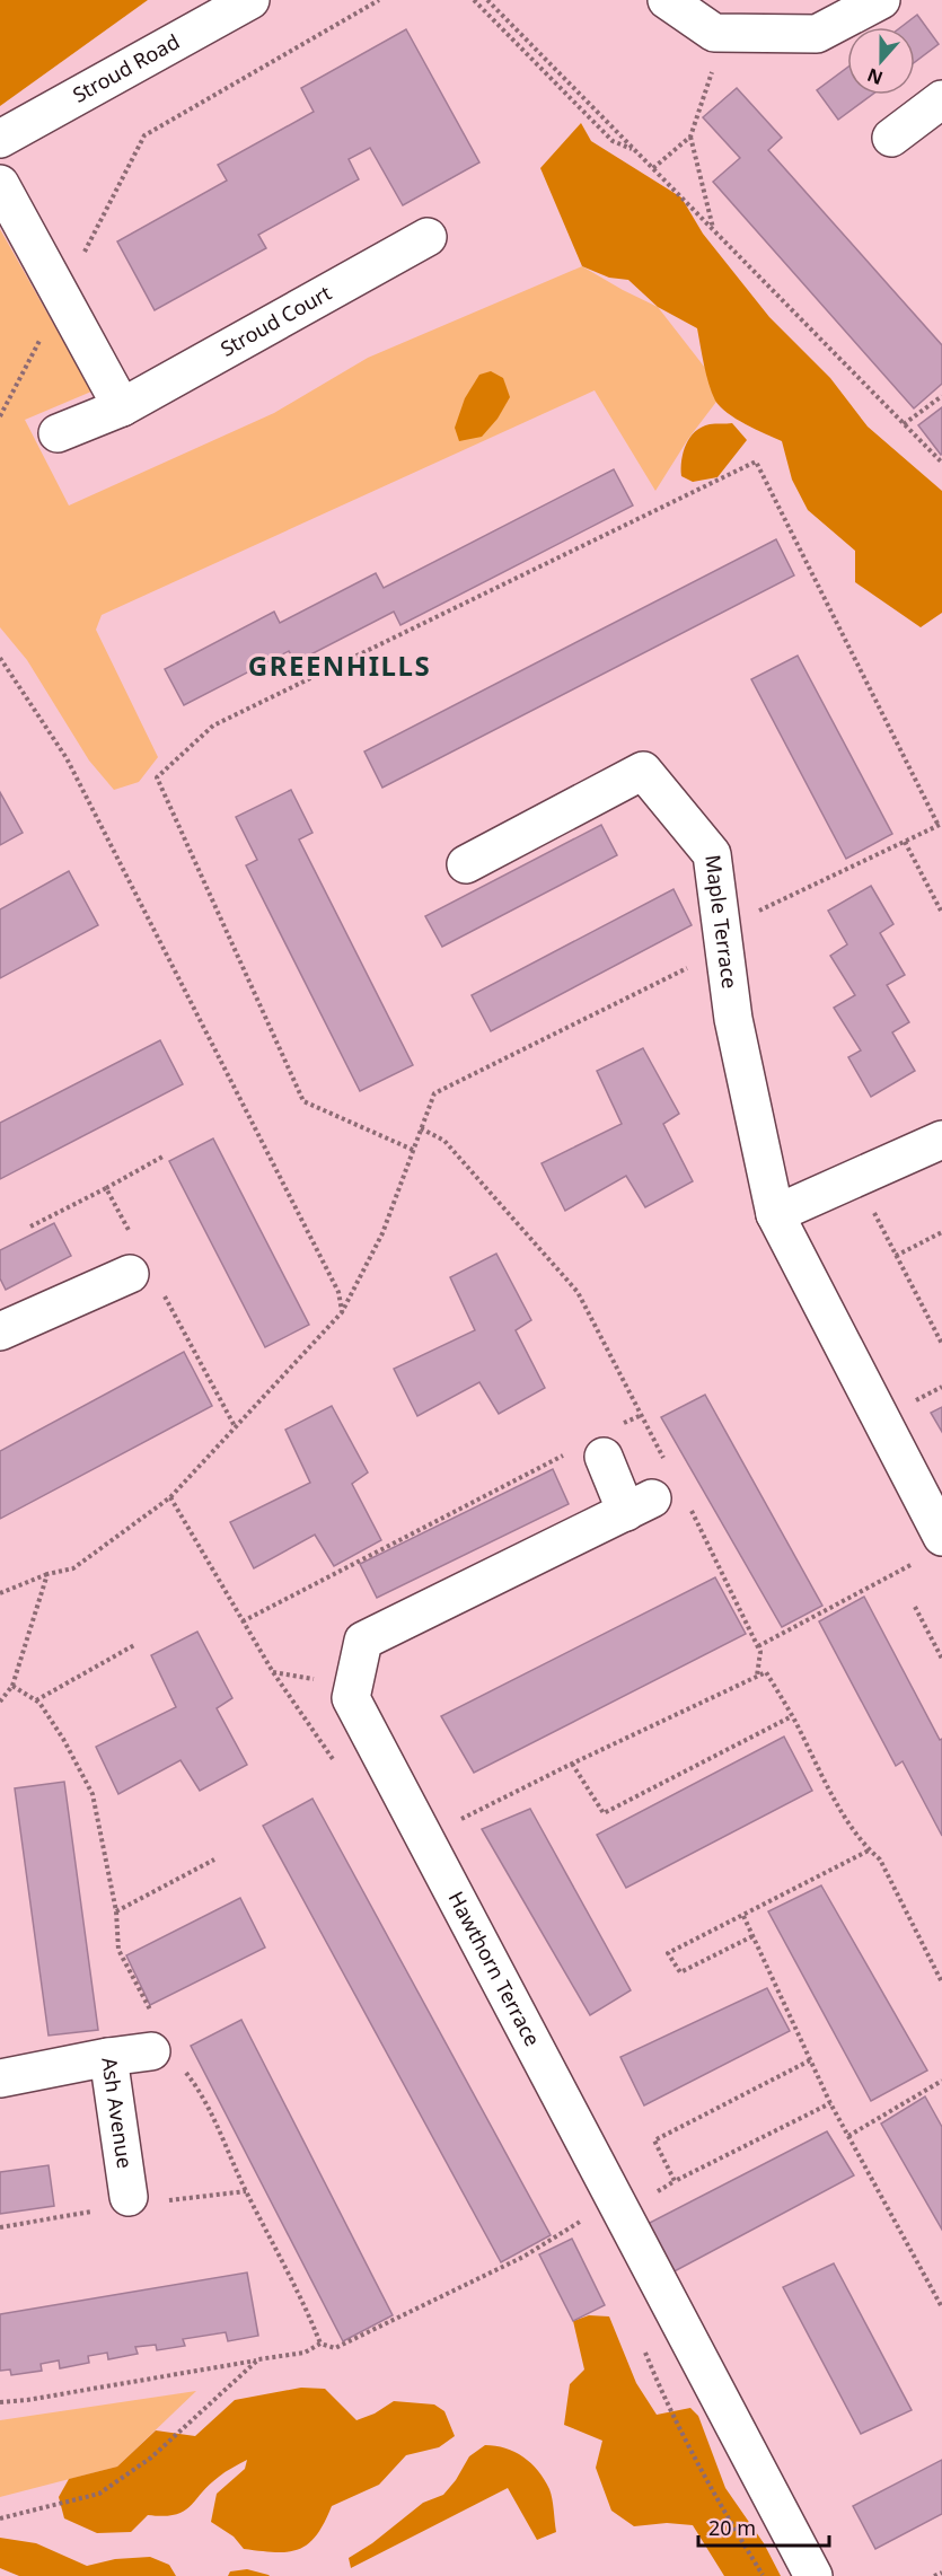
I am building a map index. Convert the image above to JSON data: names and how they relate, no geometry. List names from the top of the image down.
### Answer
{
  "streets": {
    "street": [
      "Stroud Road",
      "Stroud Court",
      "Maple Terrace",
      "Hawthorn Terrace",
      "Ash Avenue"
    ]
  },
  "districts": ["GREENHILLS"],
  "scale_bar": "20 m",
  "north": "bottom"
}
